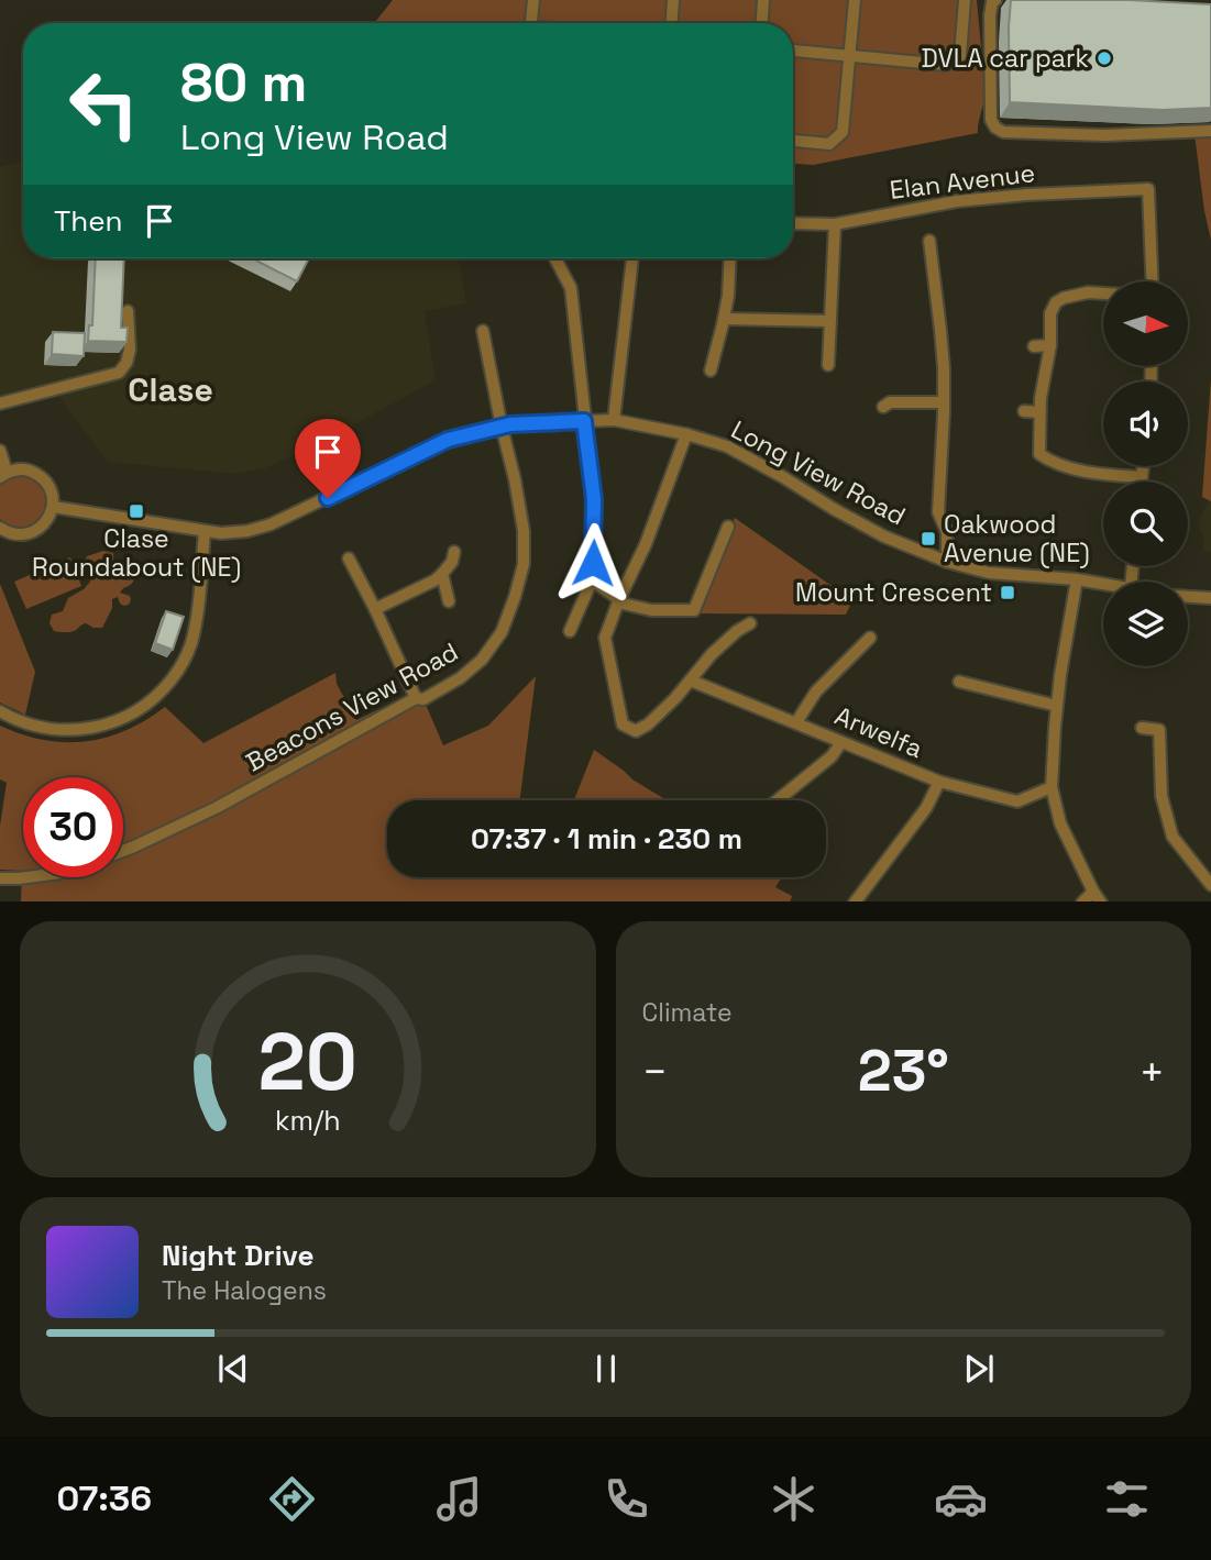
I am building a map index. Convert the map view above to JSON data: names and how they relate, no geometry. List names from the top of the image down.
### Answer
{
  "streets": {
    "street": [
      "Elan Avenue",
      "Long View Road",
      "Beacons View Road",
      "Arwelfa"
    ]
  },
  "crossings": [
    ["Long View Road", "Beacons View Road"]
  ],
  "districts": ["Clase"],
  "places": {
    "other": ["DVLA car park"],
    "transit": ["Clase Roundabout (NE)", "Oakwood Avenue (NE)", "Mount Crescent"]
  },
  "north": "right",
  "page": {
    "turn": ["80 m", "Long View Road"],
    "then": "Then",
    "limit": "30",
    "trip": "07:37 · 1 min · 230 m",
    "tile": "Climate",
    "heat": ["−", "23°", "+"],
    "song": ["Night Drive", "The Halogens"],
    "tabs": "07:36",
    "gauge": ["20", "km/h"]
  }
}
